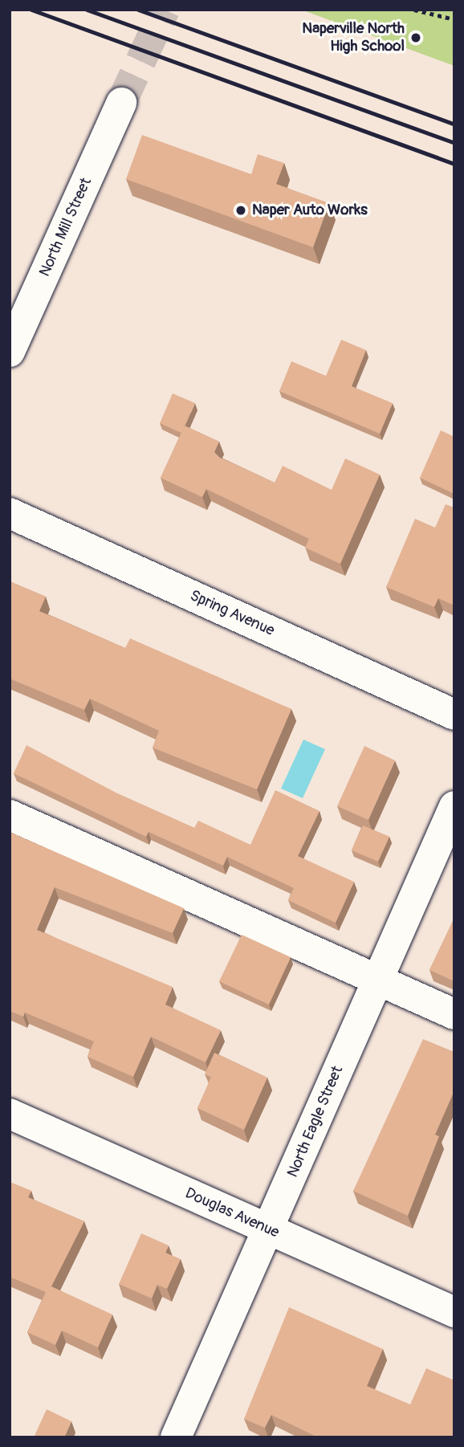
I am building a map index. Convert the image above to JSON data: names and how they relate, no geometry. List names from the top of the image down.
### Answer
{
  "streets": {
    "street": [
      "North Mill Street",
      "Spring Avenue",
      "North Eagle Street",
      "Douglas Avenue"
    ]
  },
  "crossings": [
    ["North Eagle Street", "Douglas Avenue"]
  ],
  "places": ["Naperville North High School", "Naper Auto Works"]
}
